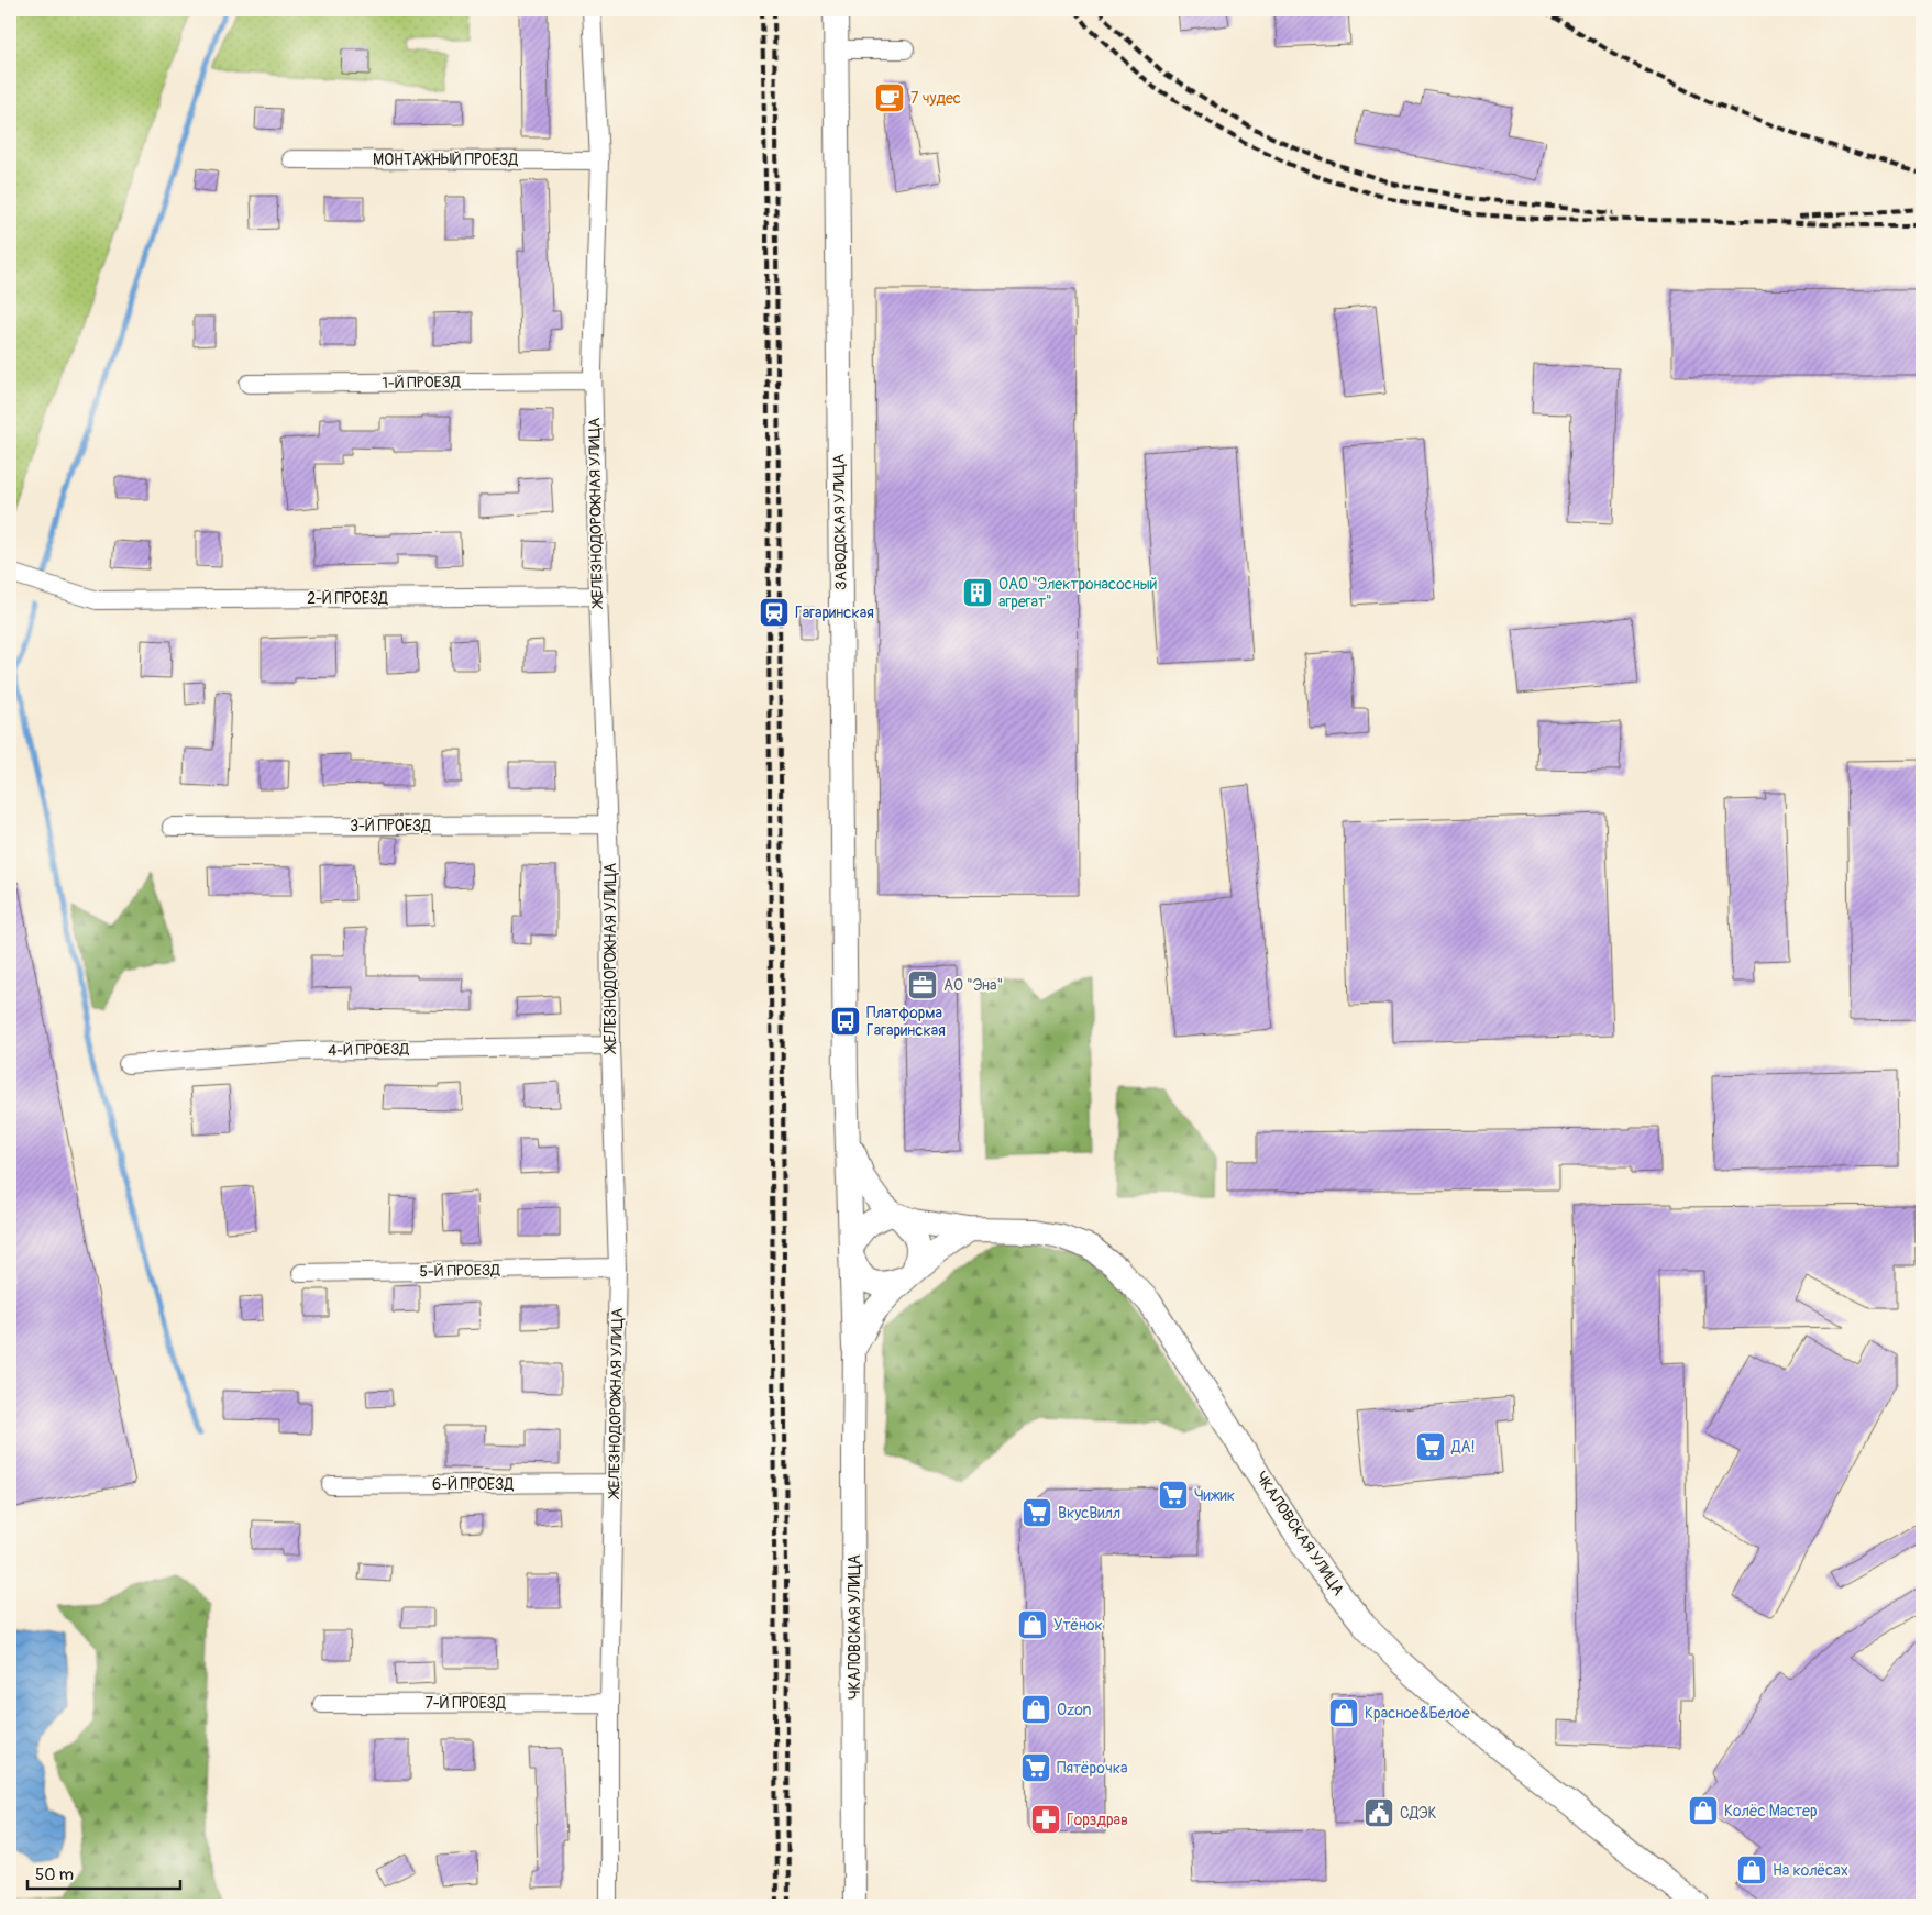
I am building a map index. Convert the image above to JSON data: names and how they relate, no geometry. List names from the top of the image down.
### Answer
{
  "streets": {
    "main road": ["ЗАВОДСКАЯ УЛИЦА", "ЧКАЛОВСКАЯ УЛИЦА"],
    "street": [
      "МОНТАЖНЫЙ ПРОЕЗД",
      "1-Й ПРОЕЗД",
      "ЖЕЛЕЗНОДОРОЖНАЯ УЛИЦА",
      "2-Й ПРОЕЗД",
      "3-Й ПРОЕЗД",
      "4-Й ПРОЕЗД",
      "5-Й ПРОЕЗД",
      "6-Й ПРОЕЗД",
      "7-Й ПРОЕЗД"
    ]
  },
  "crossings": [
    ["МОНТАЖНЫЙ ПРОЕЗД", "ЖЕЛЕЗНОДОРОЖНАЯ УЛИЦА"],
    ["1-Й ПРОЕЗД", "ЖЕЛЕЗНОДОРОЖНАЯ УЛИЦА"],
    ["ЖЕЛЕЗНОДОРОЖНАЯ УЛИЦА", "2-Й ПРОЕЗД"],
    ["ЖЕЛЕЗНОДОРОЖНАЯ УЛИЦА", "3-Й ПРОЕЗД"],
    ["ЖЕЛЕЗНОДОРОЖНАЯ УЛИЦА", "4-Й ПРОЕЗД"],
    ["ЖЕЛЕЗНОДОРОЖНАЯ УЛИЦА", "5-Й ПРОЕЗД"],
    ["ЖЕЛЕЗНОДОРОЖНАЯ УЛИЦА", "6-Й ПРОЕЗД"],
    ["ЖЕЛЕЗНОДОРОЖНАЯ УЛИЦА", "7-Й ПРОЕЗД"],
    ["ЗАВОДСКАЯ УЛИЦА", "ЧКАЛОВСКАЯ УЛИЦА"]
  ],
  "places": {
    "cafe": ["7 чудес"],
    "building": ["ОАО \"Электронасосный агрегат\""],
    "station": ["Гагаринская"],
    "office": ["АО \"Эна\""],
    "bus stop": ["Платформа Гагаринская"],
    "supermarket": [
      "ДА!",
      "Чижик",
      "ВкусВилл",
      "Пятёрочка"
    ],
    "shop": [
      "Утёнок",
      "Ozon",
      "Красное&Белое",
      "Колёс Мастер",
      "На колёсах"
    ],
    "public building": ["СДЭК"],
    "pharmacy": ["Горздрав"]
  },
  "scale_bar": "50 m"
}
